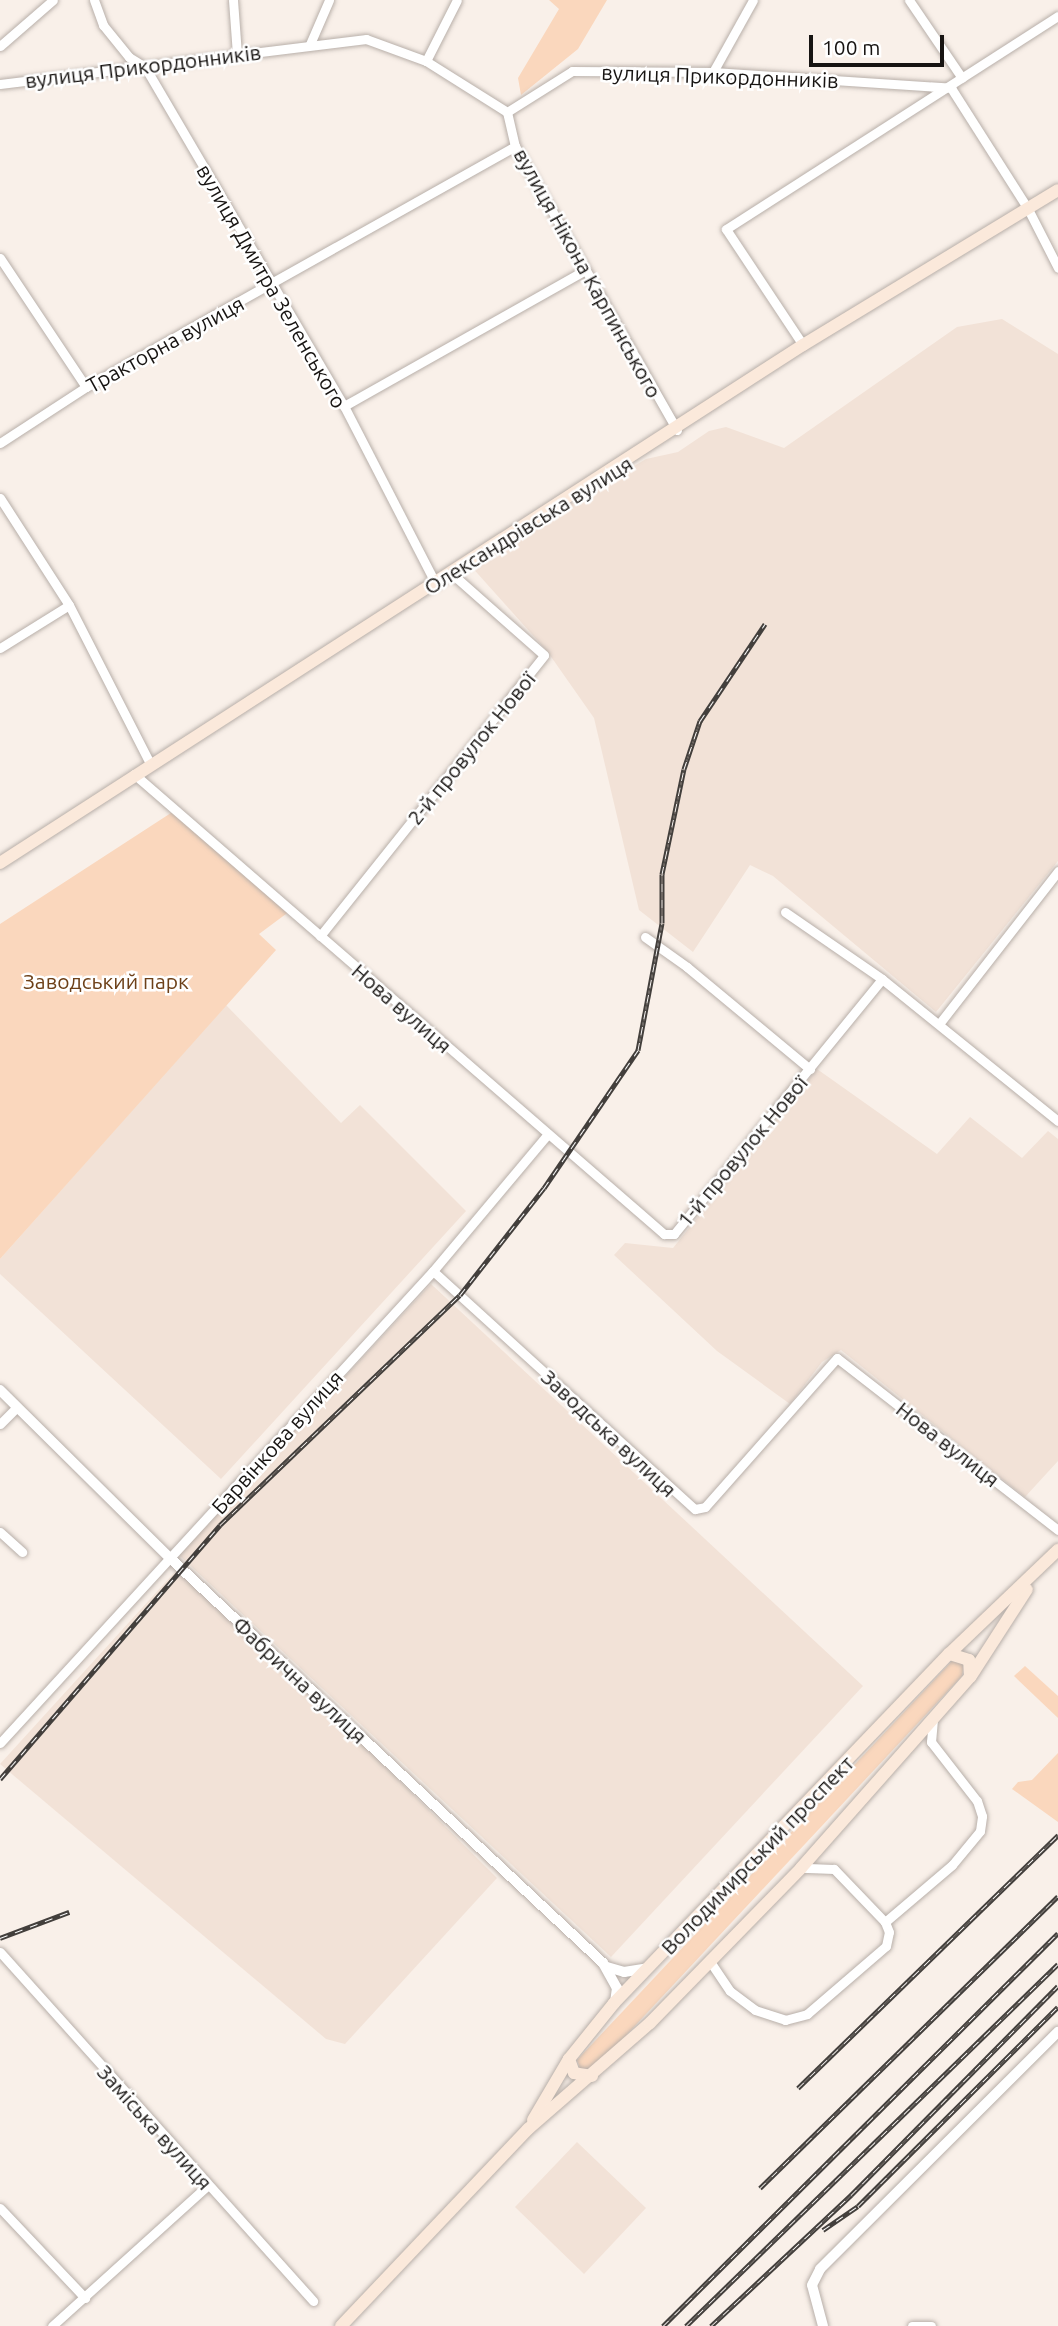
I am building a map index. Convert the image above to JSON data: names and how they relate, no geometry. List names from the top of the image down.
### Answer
{
  "streets": {
    "main road": ["Олександрівська вулиця", "Володимирський проспект"],
    "street": [
      "вулиця Прикордонників",
      "вулиця Нікона Карпинського",
      "вулиця Дмитра Зеленського",
      "Тракторна вулиця",
      "2-й провулок Нової",
      "Нова вулиця",
      "1-й провулок Нової",
      "Заводська вулиця",
      "Барвінкова вулиця",
      "Фабрична вулиця",
      "Заміська вулиця"
    ]
  },
  "crossings": [
    ["вулиця Прикордонників", "вулиця Нікона Карпинського"],
    ["вулиця Прикордонників", "вулиця Дмитра Зеленського"],
    ["вулиця Нікона Карпинського", "Тракторна вулиця"],
    ["вулиця Нікона Карпинського", "Олександрівська вулиця"],
    ["вулиця Дмитра Зеленського", "Тракторна вулиця"],
    ["вулиця Дмитра Зеленського", "Олександрівська вулиця"],
    ["Олександрівська вулиця", "2-й провулок Нової"],
    ["Олександрівська вулиця", "Нова вулиця"],
    ["2-й провулок Нової", "Нова вулиця"],
    ["Нова вулиця", "1-й провулок Нової"],
    ["Нова вулиця", "Заводська вулиця"],
    ["Нова вулиця", "Барвінкова вулиця"],
    ["Заводська вулиця", "Барвінкова вулиця"],
    ["Барвінкова вулиця", "Фабрична вулиця"]
  ],
  "parks": ["Заводський парк"],
  "scale_bar": "100 m"
}
